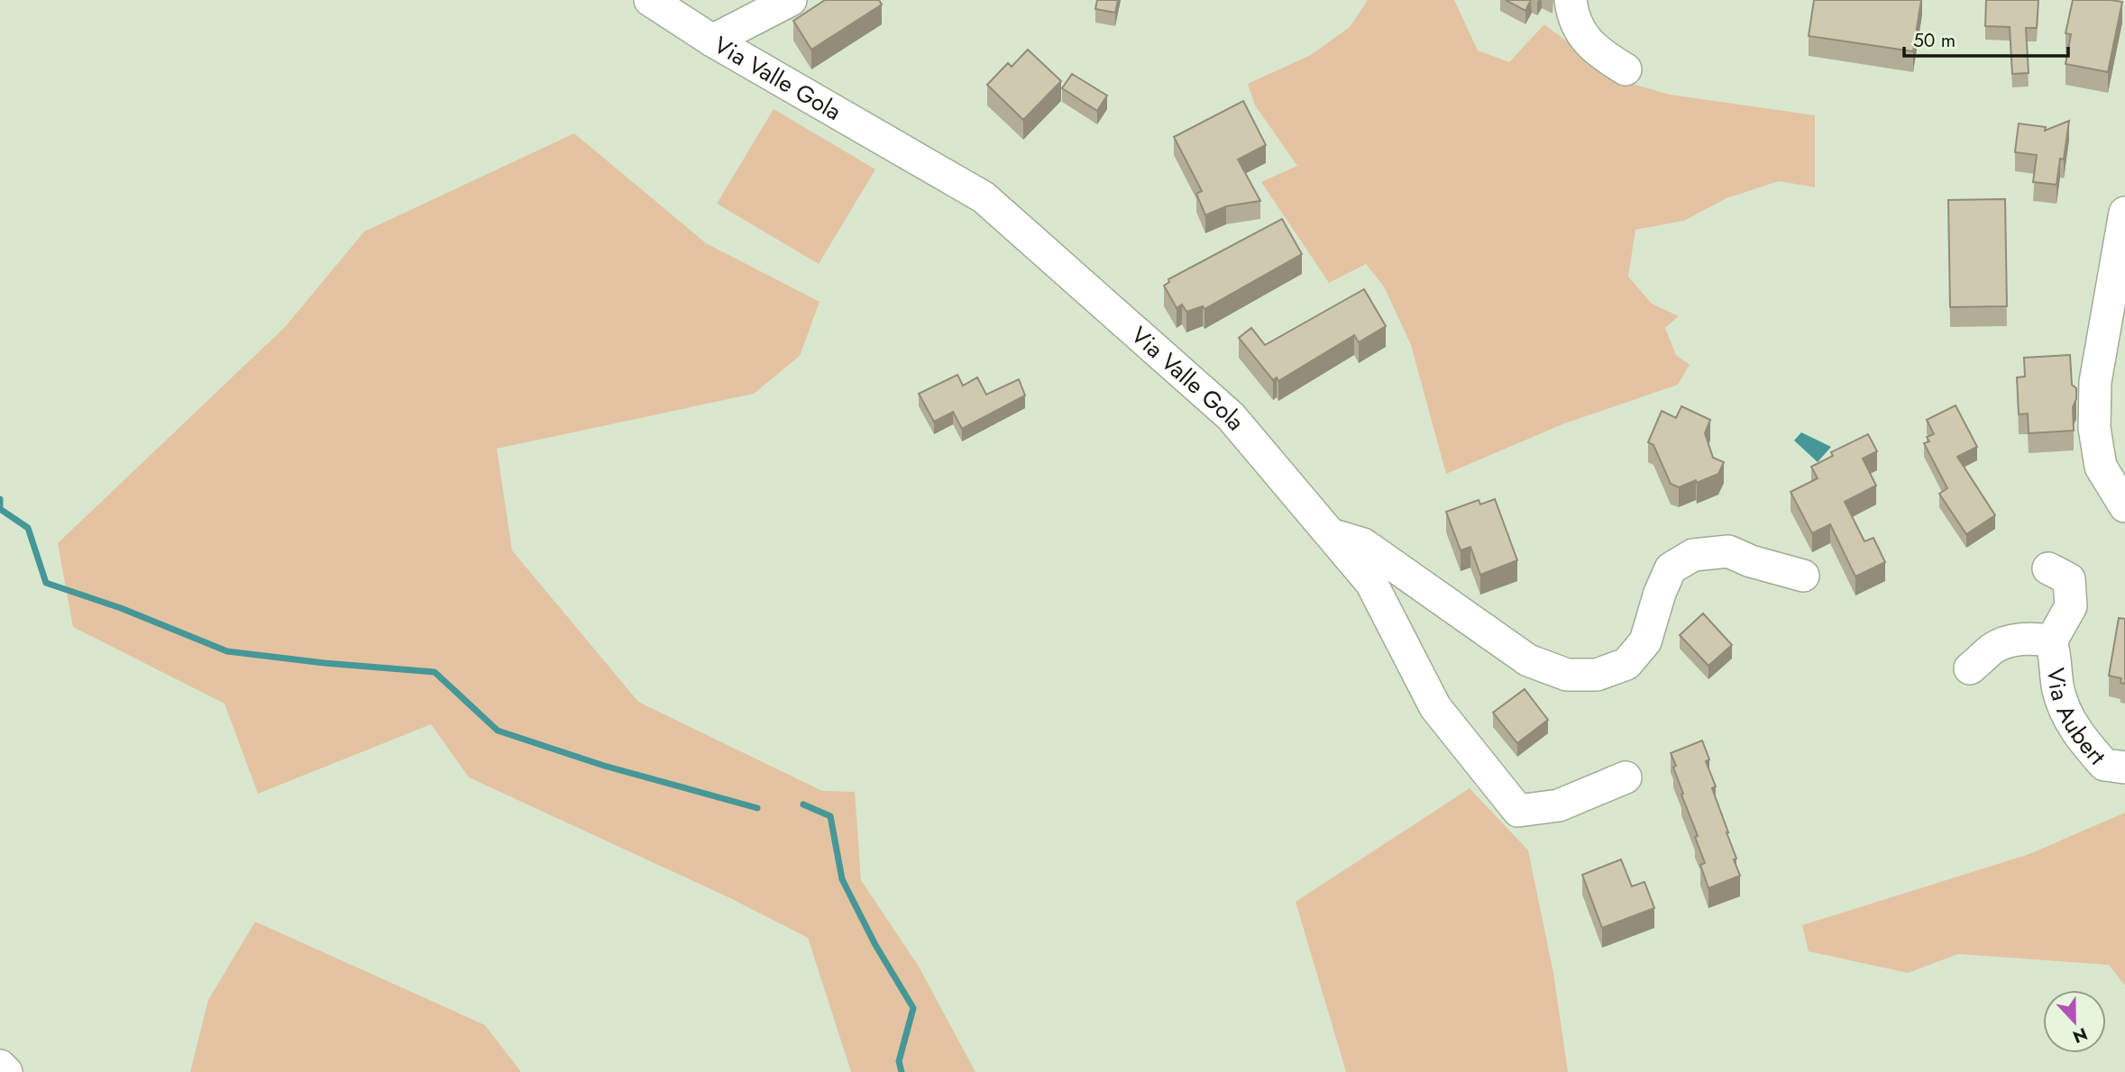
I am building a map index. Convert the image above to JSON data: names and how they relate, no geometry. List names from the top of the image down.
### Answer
{
  "streets": {
    "street": ["Via Valle Gola", "Via Aubert"]
  },
  "scale_bar": "50 m",
  "north": "bottom"
}
